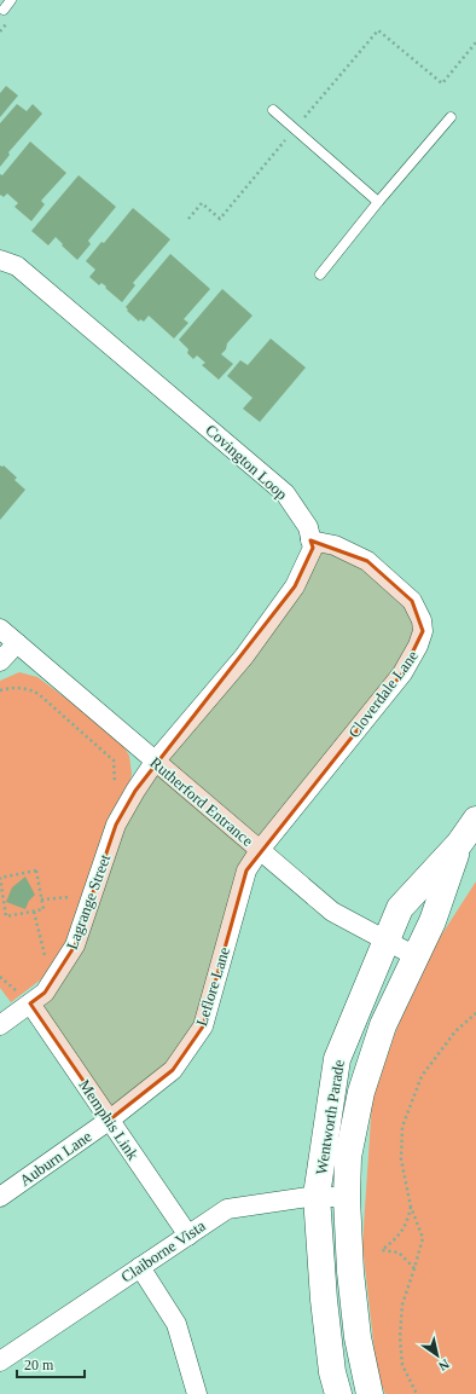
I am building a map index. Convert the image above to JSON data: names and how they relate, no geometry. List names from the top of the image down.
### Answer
{
  "streets": {
    "street": [
      "Covington Loop",
      "Cloverdale Lane",
      "Rutherford Entrance",
      "Lagrange Street",
      "Leflore Lane",
      "Wentworth Parade",
      "Memphis Link",
      "Auburn Lane",
      "Claiborne Vista"
    ]
  },
  "crossings": [
    ["Covington Loop", "Cloverdale Lane"],
    ["Cloverdale Lane", "Rutherford Entrance"],
    ["Cloverdale Lane", "Leflore Lane"],
    ["Rutherford Entrance", "Lagrange Street"],
    ["Rutherford Entrance", "Leflore Lane"],
    ["Rutherford Entrance", "Wentworth Parade"],
    ["Lagrange Street", "Memphis Link"],
    ["Leflore Lane", "Memphis Link"],
    ["Leflore Lane", "Auburn Lane"],
    ["Wentworth Parade", "Claiborne Vista"],
    ["Memphis Link", "Auburn Lane"],
    ["Memphis Link", "Claiborne Vista"]
  ],
  "scale_bar": "20 m",
  "north": "bottom right"
}
